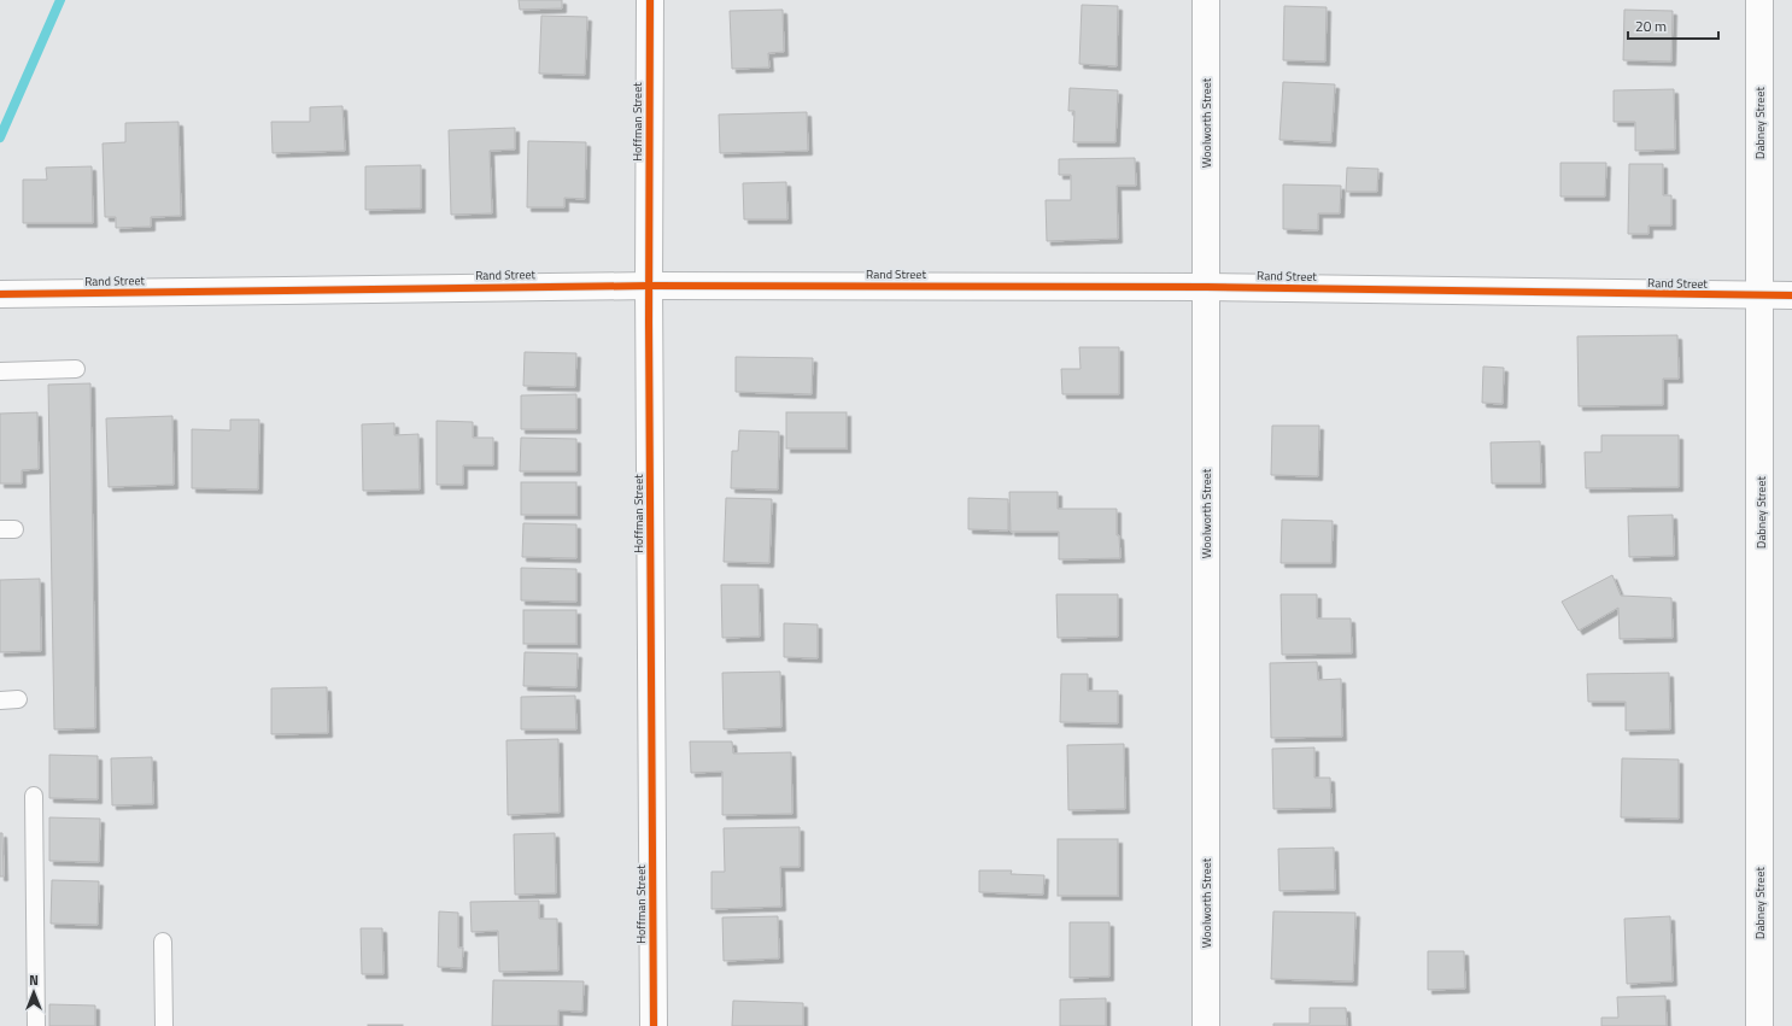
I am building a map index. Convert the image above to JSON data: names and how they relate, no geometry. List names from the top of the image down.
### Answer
{
  "streets": {
    "street": [
      "Hoffman Street",
      "Woolworth Street",
      "Dabney Street",
      "Rand Street"
    ]
  },
  "crossings": [
    ["Hoffman Street", "Rand Street"],
    ["Woolworth Street", "Rand Street"],
    ["Dabney Street", "Rand Street"]
  ],
  "scale_bar": "20 m",
  "north": "top"
}
